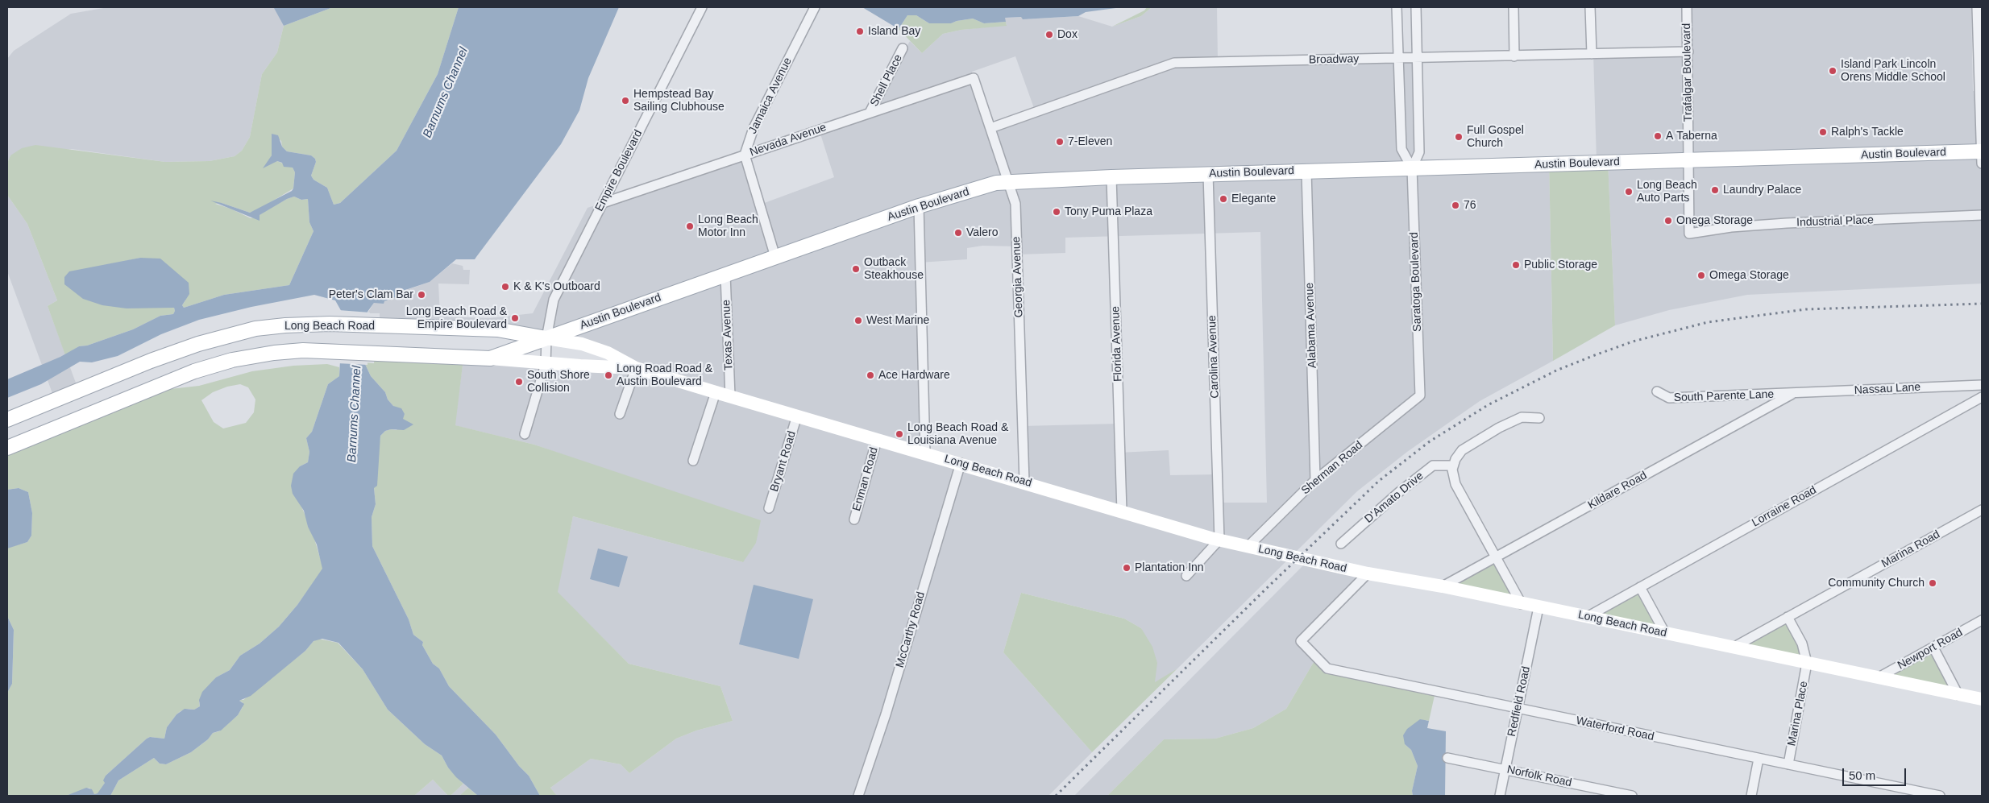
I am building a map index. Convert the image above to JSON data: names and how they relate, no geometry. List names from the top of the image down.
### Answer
{
  "streets": {
    "main road": ["Austin Boulevard", "Long Beach Road"],
    "street": [
      "Broadway",
      "Trafalgar Boulevard",
      "Shell Place",
      "Jamaica Avenue",
      "Nevada Avenue",
      "Empire Boulevard",
      "Industrial Place",
      "Georgia Avenue",
      "Saratoga Boulevard",
      "Alabama Avenue",
      "Texas Avenue",
      "Florida Avenue",
      "Carolina Avenue",
      "Nassau Lane",
      "South Parente Lane",
      "Bryant Road",
      "Sherman Road",
      "Enman Road",
      "Kildare Road",
      "D'Amato Drive",
      "Lorraine Road",
      "Marina Road",
      "McCarthy Road",
      "Newport Road",
      "Redfield Road",
      "Marina Place",
      "Waterford Road",
      "Norfolk Road"
    ]
  },
  "crossings": [
    ["Broadway", "Trafalgar Boulevard"],
    ["Broadway", "Georgia Avenue"],
    ["Broadway", "Saratoga Boulevard"],
    ["Trafalgar Boulevard", "Austin Boulevard"],
    ["Trafalgar Boulevard", "Industrial Place"],
    ["Shell Place", "Nevada Avenue"],
    ["Jamaica Avenue", "Nevada Avenue"],
    ["Nevada Avenue", "Empire Boulevard"],
    ["Nevada Avenue", "Georgia Avenue"],
    ["Austin Boulevard", "Empire Boulevard"],
    ["Austin Boulevard", "Georgia Avenue"],
    ["Austin Boulevard", "Saratoga Boulevard"],
    ["Austin Boulevard", "Alabama Avenue"],
    ["Austin Boulevard", "Long Beach Road"],
    ["Austin Boulevard", "Texas Avenue"],
    ["Austin Boulevard", "Florida Avenue"],
    ["Austin Boulevard", "Carolina Avenue"],
    ["Empire Boulevard", "Long Beach Road"],
    ["Georgia Avenue", "Long Beach Road"],
    ["Saratoga Boulevard", "Sherman Road"],
    ["Alabama Avenue", "Sherman Road"],
    ["Long Beach Road", "Texas Avenue"],
    ["Long Beach Road", "Florida Avenue"],
    ["Long Beach Road", "Carolina Avenue"],
    ["Long Beach Road", "Bryant Road"],
    ["Long Beach Road", "Sherman Road"],
    ["Long Beach Road", "Enman Road"],
    ["Long Beach Road", "Kildare Road"],
    ["Long Beach Road", "Lorraine Road"],
    ["Long Beach Road", "Marina Road"],
    ["Long Beach Road", "McCarthy Road"],
    ["Long Beach Road", "Newport Road"],
    ["Long Beach Road", "Redfield Road"],
    ["Long Beach Road", "Marina Place"],
    ["Long Beach Road", "Waterford Road"],
    ["Nassau Lane", "South Parente Lane"],
    ["Nassau Lane", "Kildare Road"],
    ["South Parente Lane", "Kildare Road"],
    ["Redfield Road", "Waterford Road"],
    ["Redfield Road", "Norfolk Road"],
    ["Marina Place", "Waterford Road"]
  ],
  "water": ["Barnums Channel"],
  "places": [
    "Island Bay",
    "Dox",
    "Island Park Lincoln Orens Middle School",
    "Hempstead Bay Sailing Clubhouse",
    "Ralph's Tackle",
    "A Taberna",
    "Full Gospel Church",
    "7-Eleven",
    "Laundry Palace",
    "Long Beach Auto Parts",
    "Elegante",
    "76",
    "Tony Puma Plaza",
    "Onega Storage",
    "Long Beach Motor Inn",
    "Valero",
    "Public Storage",
    "Outback Steakhouse",
    "Omega Storage",
    "K & K's Outboard",
    "Peter's Clam Bar",
    "Long Beach Road & Empire Boulevard",
    "West Marine",
    "Long Road Road & Austin Boulevard",
    "Ace Hardware",
    "South Shore Collision",
    "Long Beach Road & Louisiana Avenue",
    "Plantation Inn",
    "Community Church"
  ],
  "scale_bar": "50 m"
}
